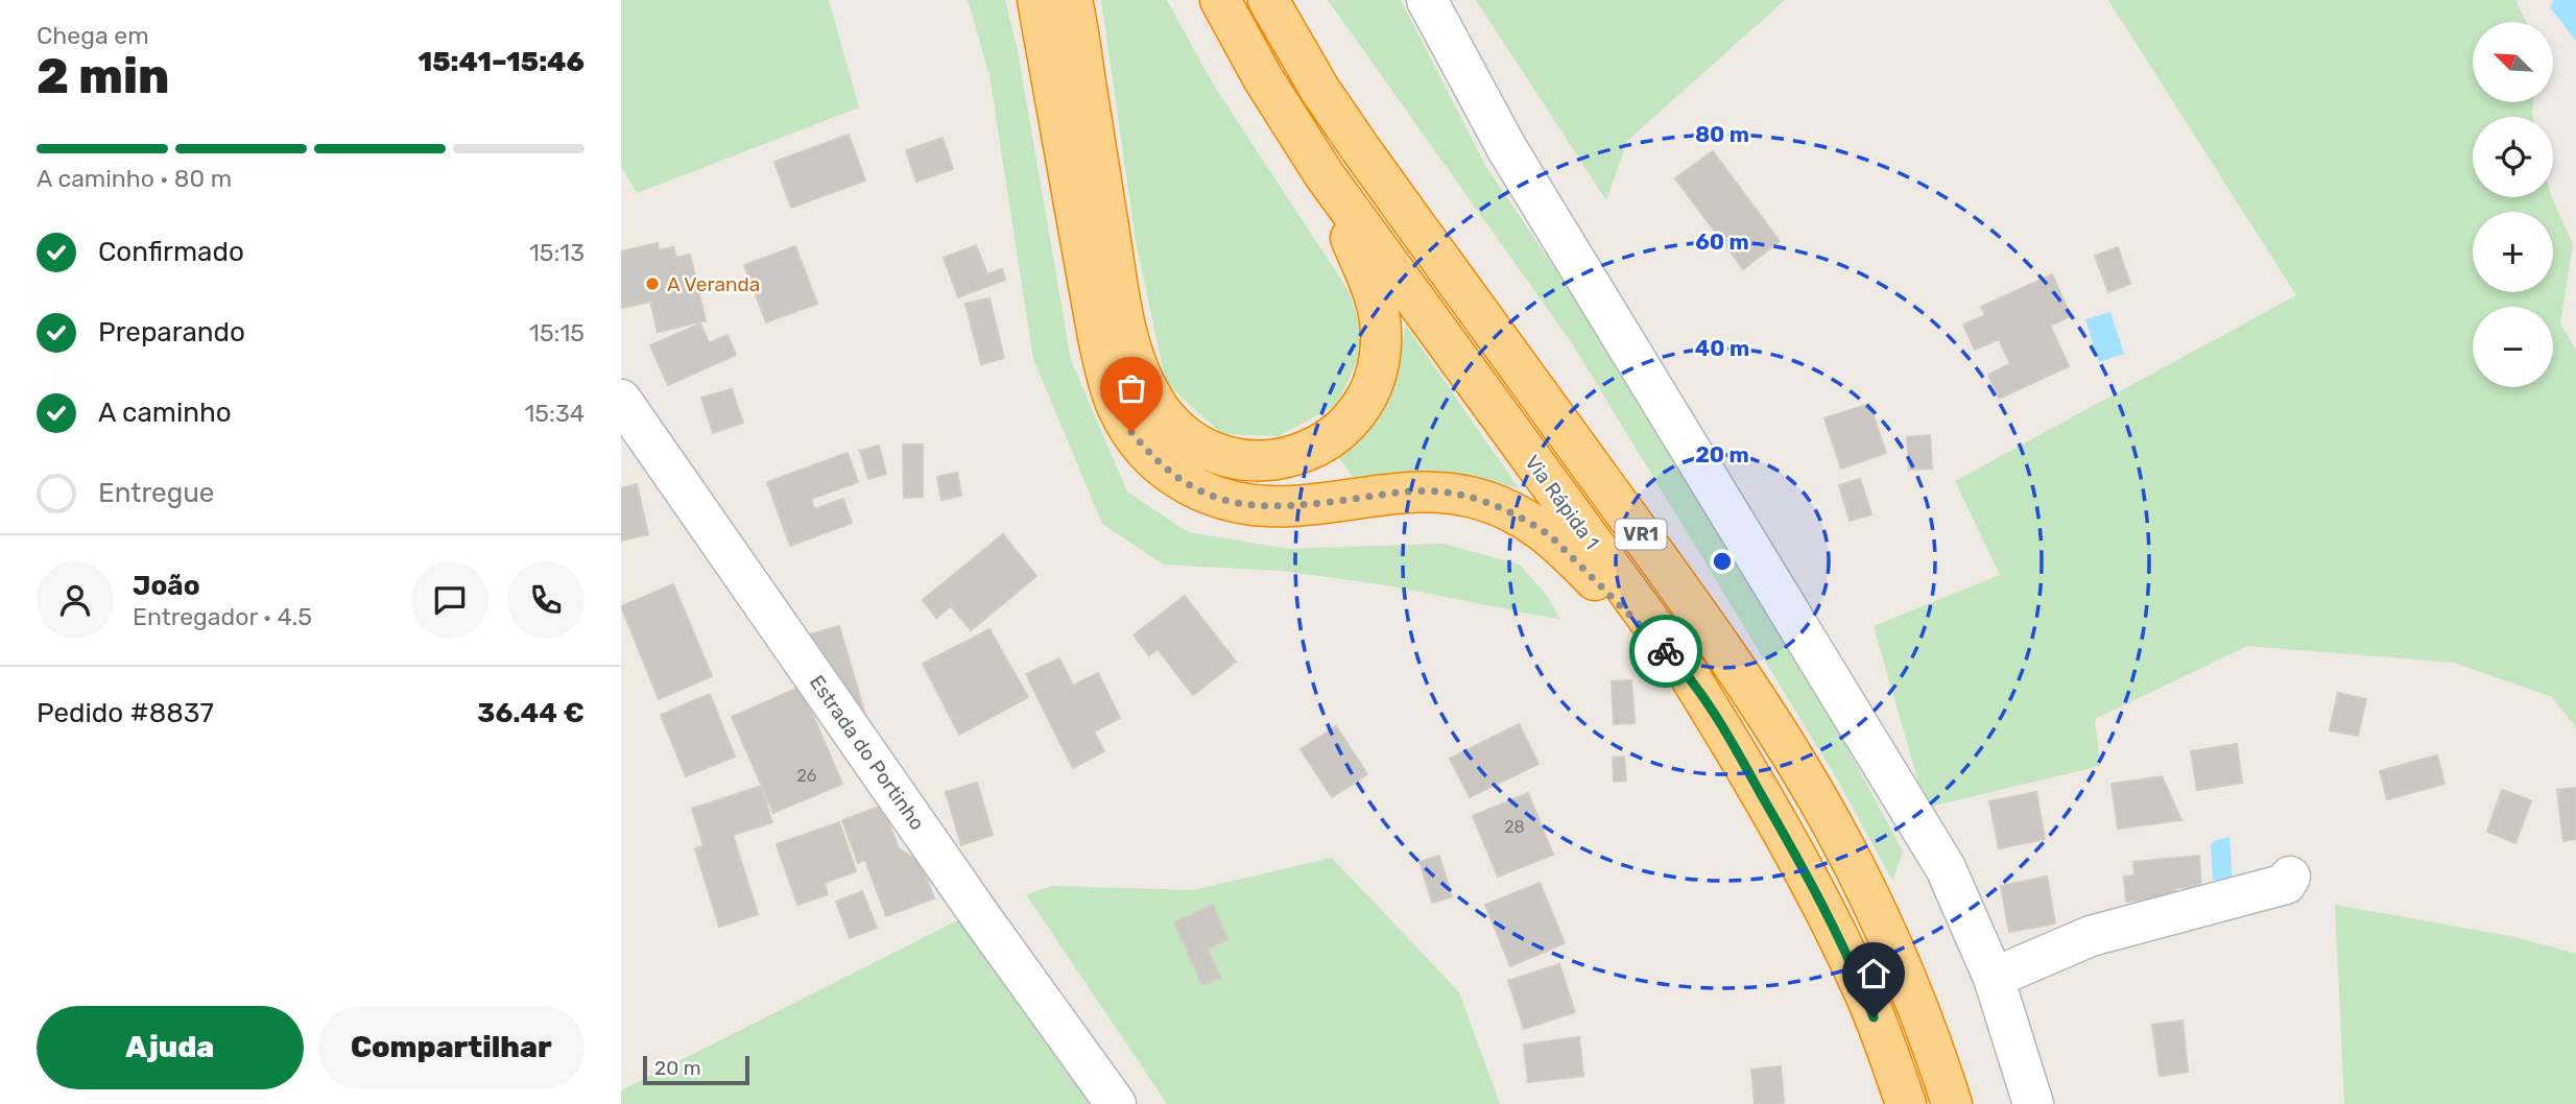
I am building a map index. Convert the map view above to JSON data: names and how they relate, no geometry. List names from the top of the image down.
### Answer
{
  "streets": {
    "highway": ["Via Rápida 1", "VR1"],
    "street": ["Estrada do Portinho"]
  },
  "places": ["A Veranda"],
  "house_numbers": ["26", "28"],
  "scale_bar": "20 m",
  "north": "top left",
  "page": {
    "heading": ["2 min", "Chega em", "15:41–15:46"],
    "panel": [
      "João",
      "Entregador · 4.5",
      "Pedido #8837",
      "36.44 €"
    ],
    "map_buttons": ["+", "−"],
    "bar": "A caminho · 80 m",
    "list": [
      ["Confirmado", "15:13"],
      ["Preparando", "15:15"],
      ["A caminho", "15:34"],
      "Entregue"
    ],
    "buttons": ["Ajuda", "Compartilhar"],
    "scale": "20 m"
  },
  "rings": [
    "80 m",
    "60 m",
    "40 m",
    "20 m"
  ]
}
